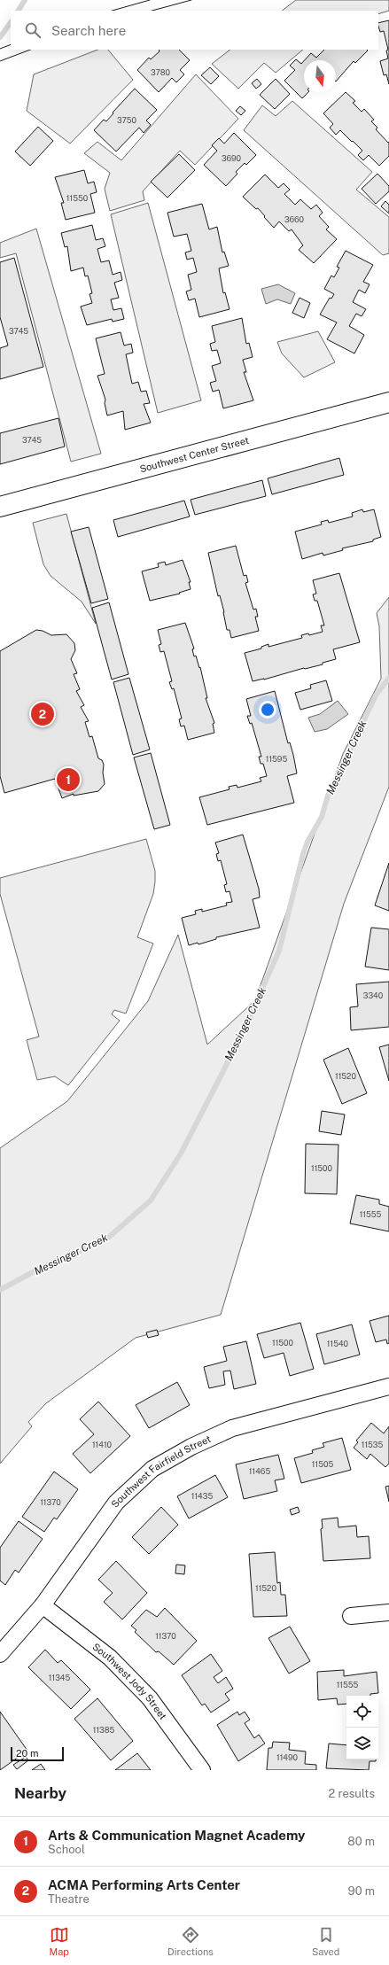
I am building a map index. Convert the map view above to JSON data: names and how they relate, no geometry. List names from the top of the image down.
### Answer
{
  "streets": {
    "street": ["Southwest Center Street", "Southwest Fairfield Street", "Southwest Jody Street"]
  },
  "crossings": [
    ["Southwest Fairfield Street", "Southwest Jody Street"]
  ],
  "water": ["Messinger Creek"],
  "house_numbers": [
    "3780",
    "3750",
    "3690",
    "11550",
    "3660",
    "3745",
    "3745",
    "11595",
    "3340",
    "11520",
    "11500",
    "11555",
    "11500",
    "11540",
    "11410",
    "11535",
    "11505",
    "11465",
    "11435",
    "11370",
    "11520",
    "11370",
    "11345",
    "11555",
    "11385",
    "11490"
  ],
  "scale_bar": "20 m",
  "north": "bottom",
  "page": {
    "search": "Search here",
    "pins": ["2", "1"],
    "scale": "20 m",
    "heading": ["Nearby", "2 results"],
    "list": [
      {
        "mark": "1",
        "name": "Arts & Communication Magnet Academy",
        "note": "School",
        "value": "80 m"
      },
      {
        "mark": "2",
        "name": "ACMA Performing Arts Center",
        "note": "Theatre",
        "value": "90 m"
      }
    ],
    "nav": ["Map", "Directions", "Saved"]
  }
}
